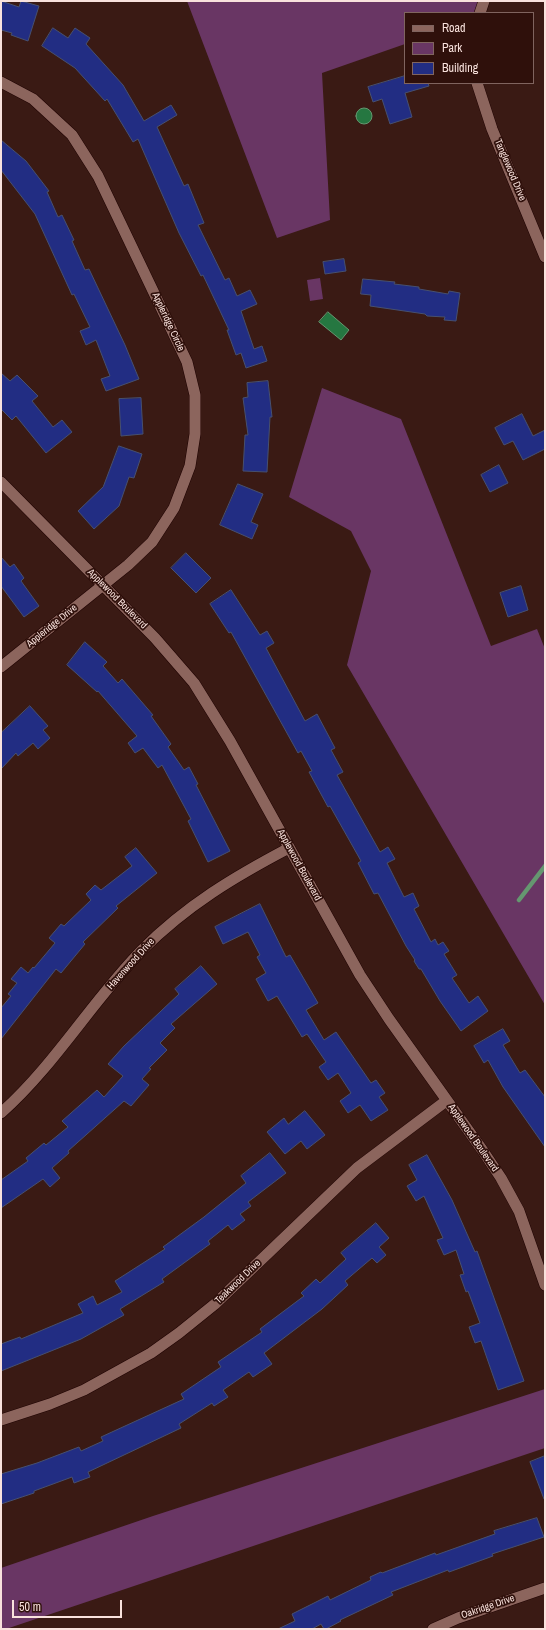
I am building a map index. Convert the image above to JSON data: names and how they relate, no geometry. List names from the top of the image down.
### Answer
{
  "streets": {
    "street": [
      "Tanglewood Drive",
      "Appleridge Circle",
      "Applewood Boulevard",
      "Appleridge Drive",
      "Havenwood Drive",
      "Teakwood Drive",
      "Oakridge Drive"
    ]
  },
  "crossings": [
    ["Appleridge Circle", "Applewood Boulevard"],
    ["Appleridge Circle", "Appleridge Drive"],
    ["Applewood Boulevard", "Appleridge Drive"],
    ["Applewood Boulevard", "Havenwood Drive"],
    ["Applewood Boulevard", "Teakwood Drive"]
  ],
  "legend": ["Road", "Park", "Building"],
  "scale_bar": "50 m"
}
